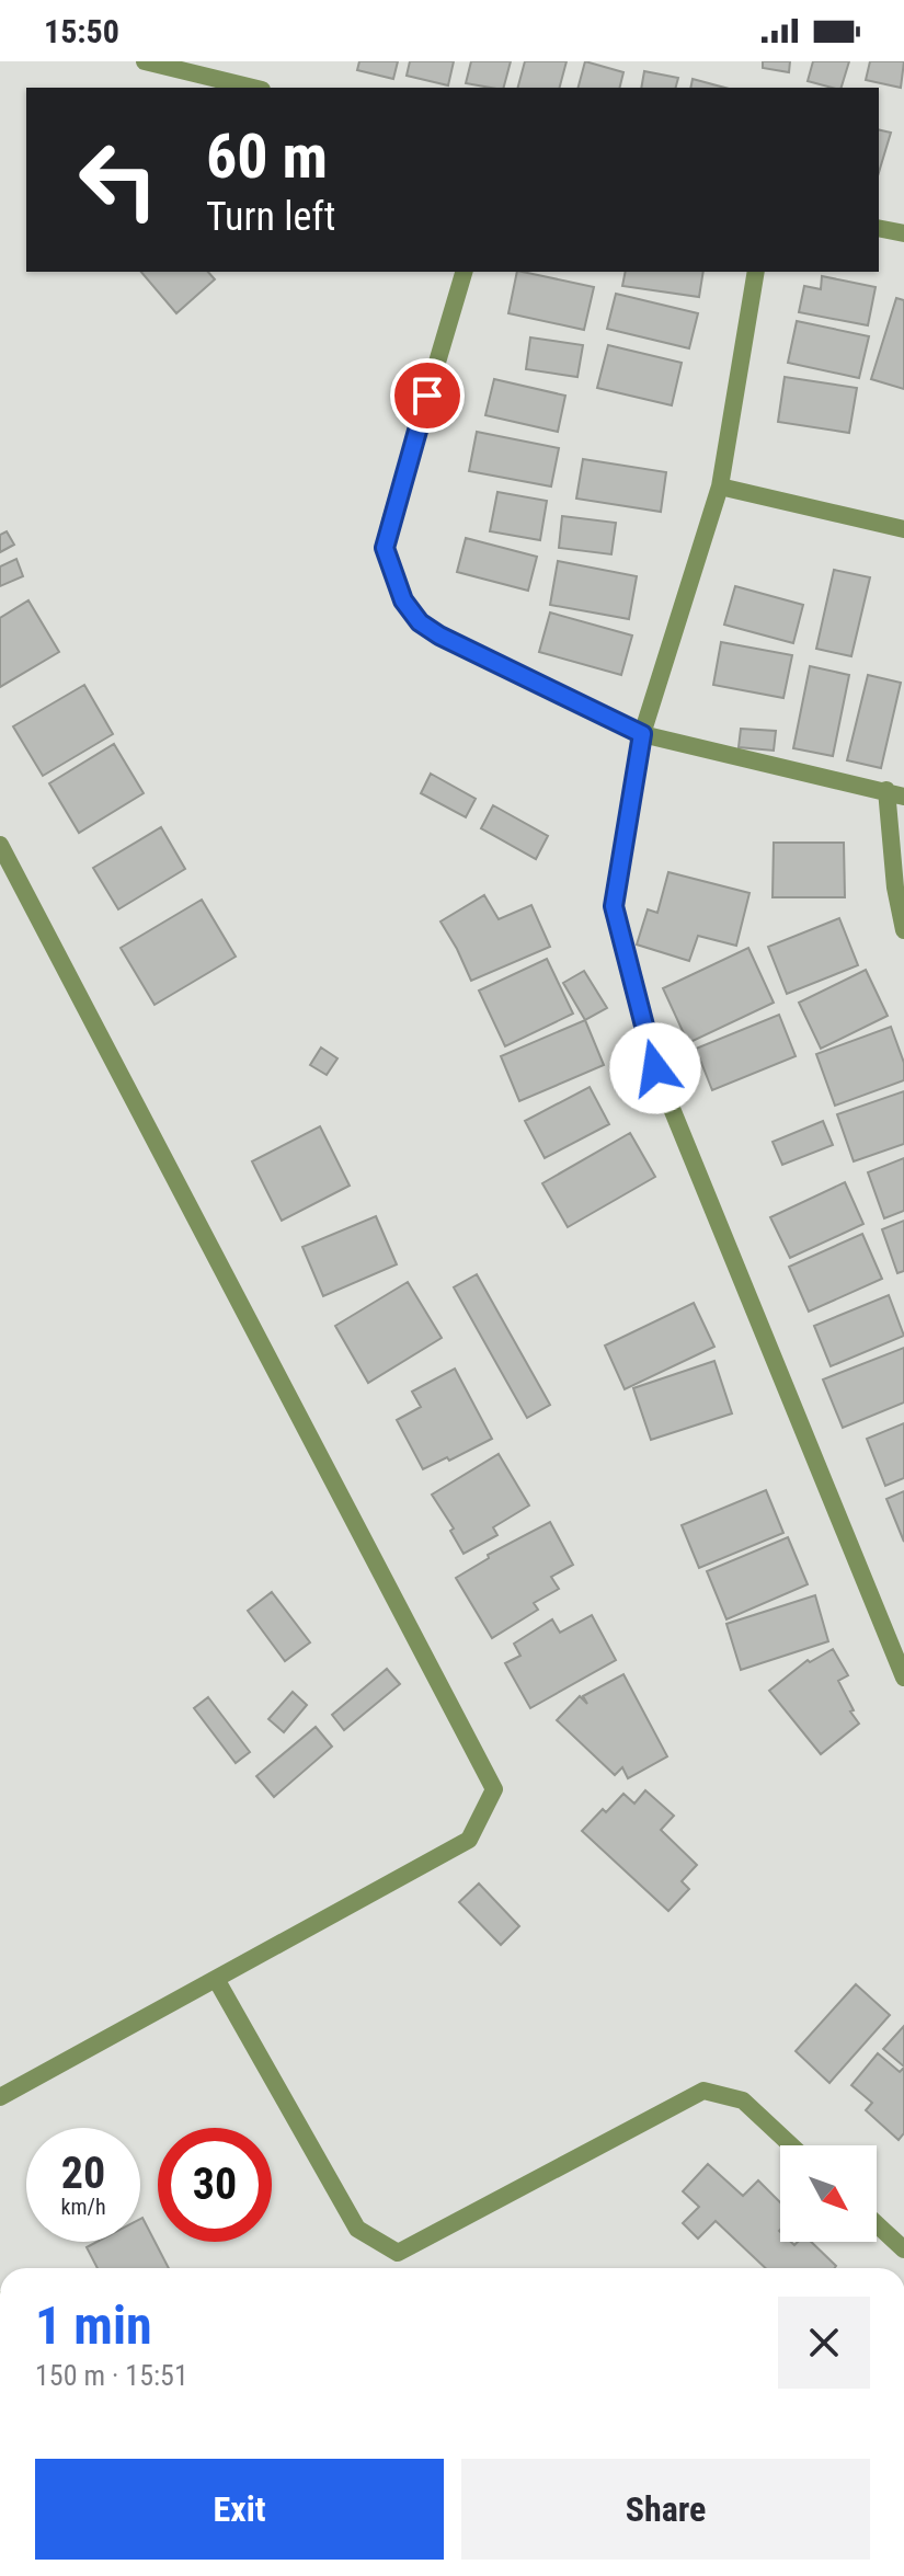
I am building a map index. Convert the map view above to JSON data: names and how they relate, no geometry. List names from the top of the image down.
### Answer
{
  "north": "bottom right",
  "page": {
    "status": "15:50",
    "turn": ["60 m", "Turn left"],
    "speed": "20 km/h",
    "limit": "30",
    "heading": ["1 min", "150 m · 15:51"],
    "buttons": ["Exit", "Share"]
  }
}
